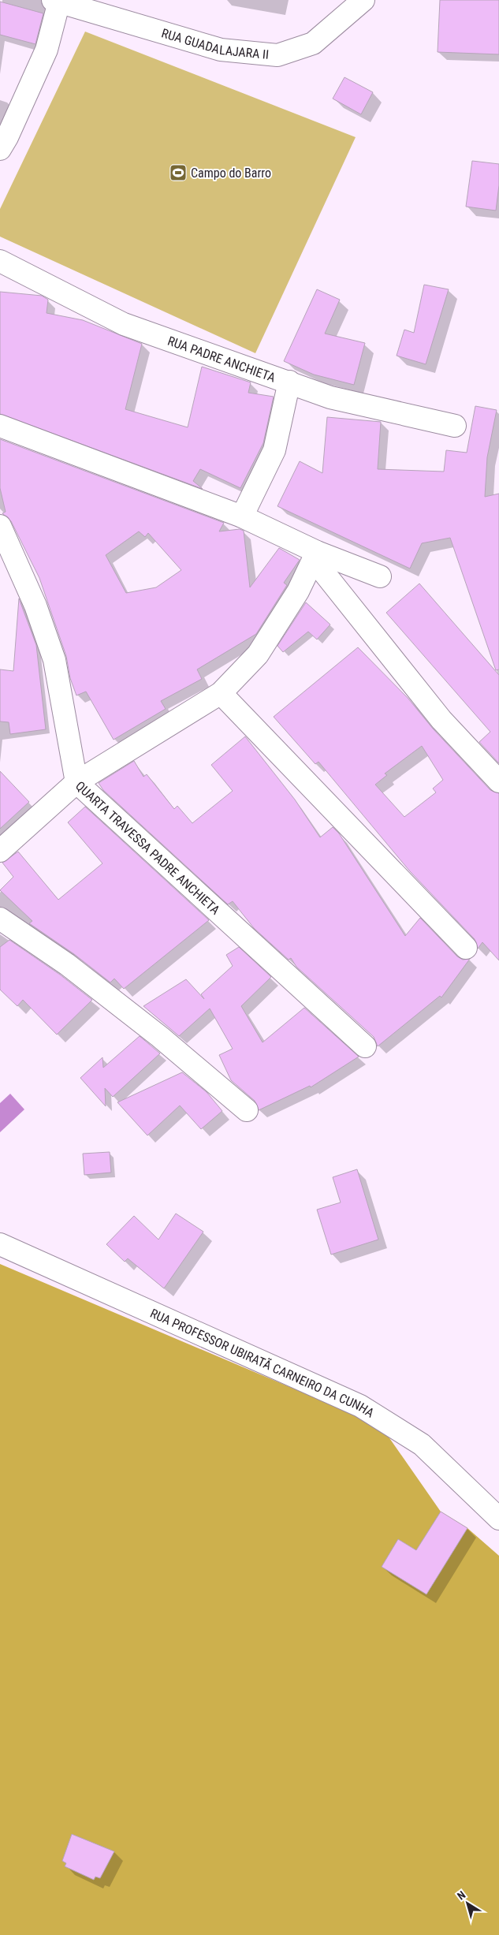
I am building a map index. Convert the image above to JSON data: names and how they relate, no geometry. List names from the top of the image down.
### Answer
{
  "streets": {
    "street": [
      "RUA GUADALAJARA II",
      "RUA PADRE ANCHIETA",
      "QUARTA TRAVESSA PADRE ANCHIETA",
      "RUA PROFESSOR UBIRATÃ CARNEIRO DA CUNHA"
    ]
  },
  "places": {
    "sports": ["Campo do Barro"]
  },
  "north": "top left"
}
